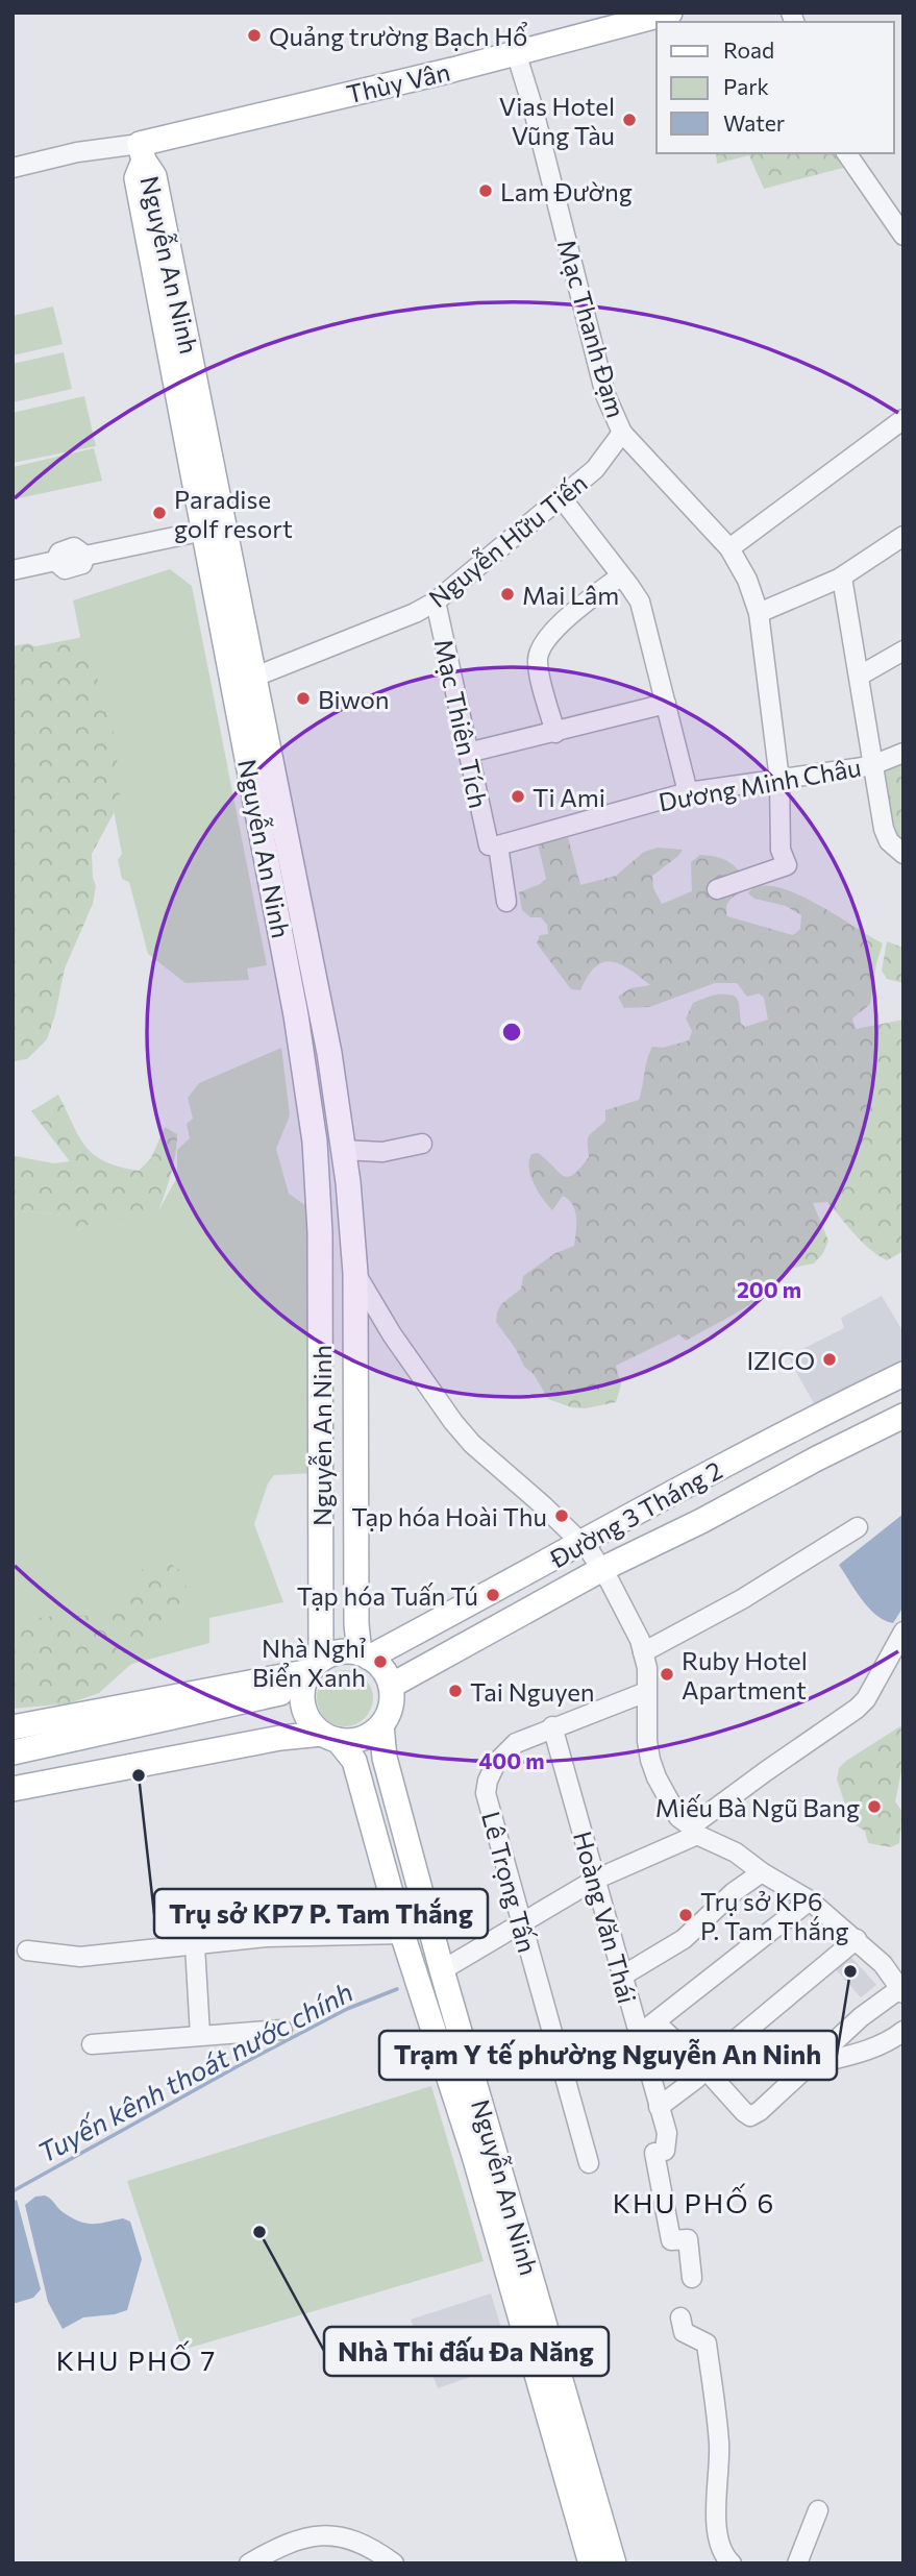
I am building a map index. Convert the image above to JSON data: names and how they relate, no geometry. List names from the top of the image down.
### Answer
{
  "streets": {
    "main road": ["Thùy Vân", "Nguyễn An Ninh", "Đường 3 Tháng 2"],
    "street": [
      "Mạc Thanh Đạm",
      "Nguyễn Hữu Tiến",
      "Mạc Thiên Tích",
      "Dương Minh Châu",
      "Lê Trọng Tấn",
      "Hoàng Văn Thái"
    ]
  },
  "crossings": [
    ["Thùy Vân", "Nguyễn An Ninh"],
    ["Thùy Vân", "Mạc Thanh Đạm"],
    ["Nguyễn An Ninh", "Nguyễn Hữu Tiến"],
    ["Nguyễn An Ninh", "Đường 3 Tháng 2"],
    ["Mạc Thanh Đạm", "Nguyễn Hữu Tiến"],
    ["Mạc Thanh Đạm", "Dương Minh Châu"],
    ["Nguyễn Hữu Tiến", "Mạc Thiên Tích"],
    ["Mạc Thiên Tích", "Dương Minh Châu"],
    ["Lê Trọng Tấn", "Hoàng Văn Thái"]
  ],
  "districts": ["KHU PHỐ 6", "KHU PHỐ 7"],
  "water": ["Tuyến kênh thoát nước chính"],
  "places": [
    "Quảng trường Bạch Hổ",
    "Vias Hotel Vũng Tàu",
    "Lam Đường",
    "Paradise golf resort",
    "Mai Lâm",
    "Biwon",
    "Ti Ami",
    "IZICO",
    "Tạp hóa Hoài Thu",
    "Tạp hóa Tuấn Tú",
    "Nhà Nghỉ Biển Xanh",
    "Ruby Hotel Apartment",
    "Tai Nguyen",
    "Trụ sở KP7 P. Tam Thắng",
    "Miếu Bà Ngũ Bang",
    "Trụ sở KP6 P. Tam Thắng",
    "Trạm Y tế phường Nguyễn An Ninh",
    "Nhà Thi đấu Đa Năng"
  ],
  "legend": ["Road", "Park", "Water"],
  "rings": ["200 m", "400 m"]
}
